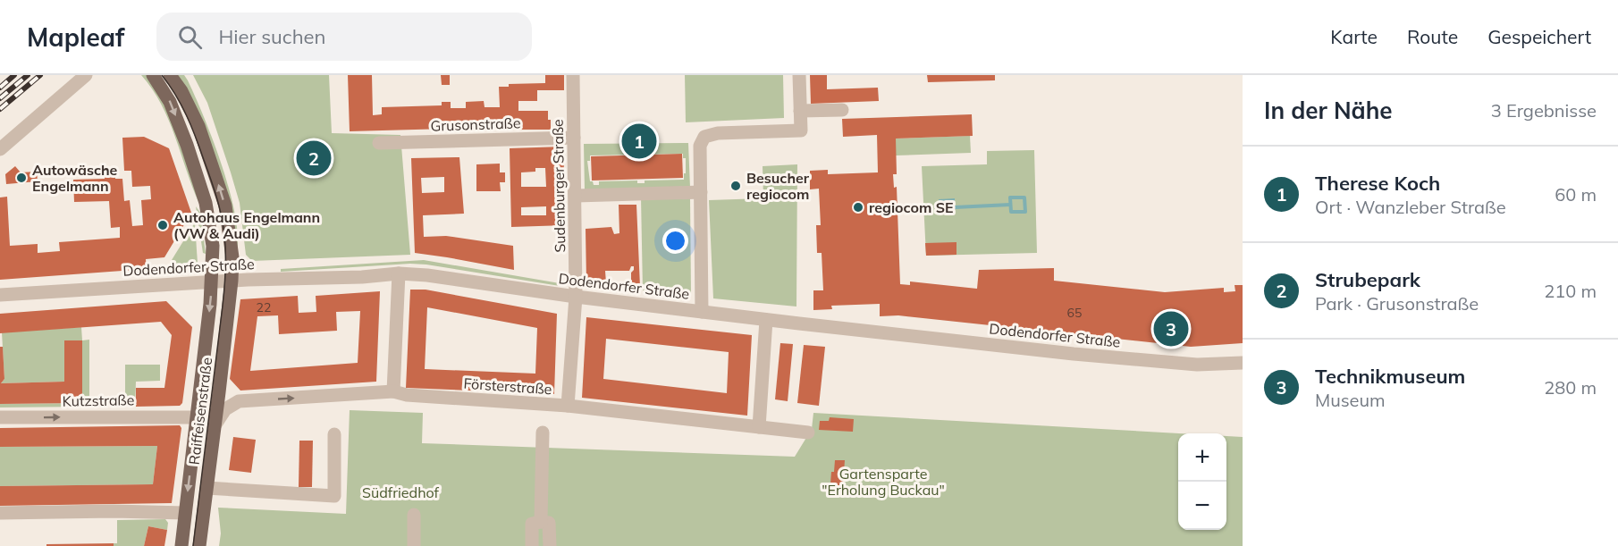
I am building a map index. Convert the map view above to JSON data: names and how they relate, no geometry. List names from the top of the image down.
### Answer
{
  "streets": {
    "main road": ["Raiffeisenstraße"],
    "street": [
      "Grusonstraße",
      "Sudenburger Straße",
      "Dodendorfer Straße",
      "Försterstraße",
      "Kutzstraße"
    ]
  },
  "crossings": [
    ["Grusonstraße", "Sudenburger Straße"],
    ["Sudenburger Straße", "Dodendorfer Straße"],
    ["Sudenburger Straße", "Försterstraße"],
    ["Dodendorfer Straße", "Raiffeisenstraße"],
    ["Försterstraße", "Raiffeisenstraße"],
    ["Kutzstraße", "Raiffeisenstraße"]
  ],
  "parks": ["Gartensparte \"Erholung Buckau\"", "Südfriedhof"],
  "places": [
    "Autowäsche Engelmann",
    "Besucher regiocom",
    "regiocom SE",
    "Autohaus Engelmann (VW & Audi)"
  ],
  "house_numbers": ["22", "65"],
  "page": {
    "header": "Mapleaf",
    "search": "Hier suchen",
    "nav": ["Karte", "Route", "Gespeichert"],
    "heading": ["In der Nähe", "3 Ergebnisse"],
    "pins": ["1", "2", "3"],
    "list": [
      {
        "mark": "1",
        "name": "Therese Koch",
        "note": "Ort · Wanzleber Straße",
        "value": "60 m"
      },
      {
        "mark": "2",
        "name": "Strubepark",
        "note": "Park · Grusonstraße",
        "value": "210 m"
      },
      {
        "mark": "3",
        "name": "Technikmuseum",
        "note": "Museum",
        "value": "280 m"
      }
    ],
    "map_buttons": ["+", "−"]
  }
}
